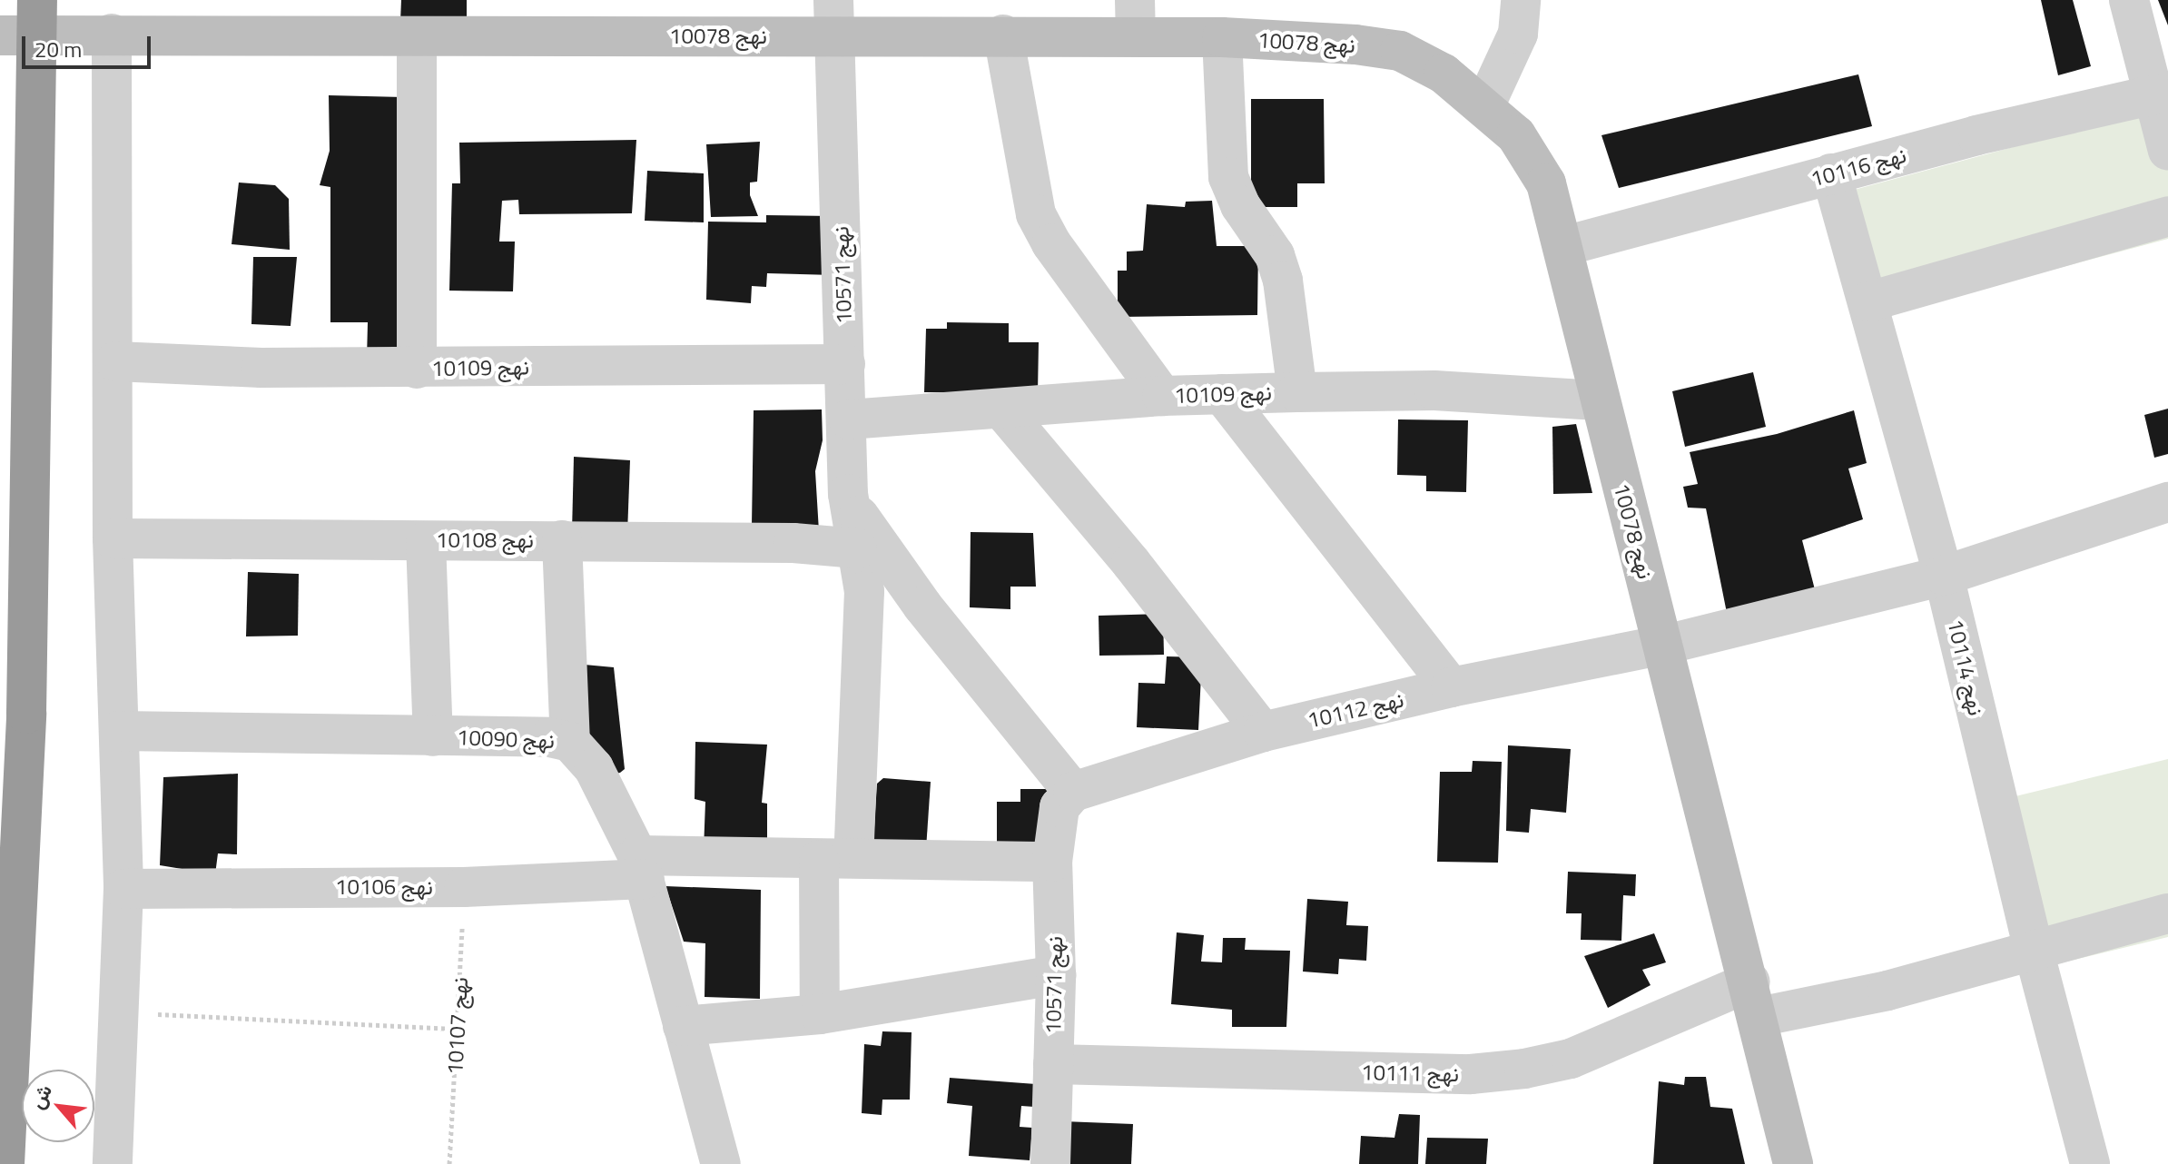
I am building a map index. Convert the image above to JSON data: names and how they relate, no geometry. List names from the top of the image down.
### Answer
{
  "streets": {
    "street": [
      "نهج 10078",
      "نهج 10116",
      "نهج 10571",
      "نهج 10109",
      "نهج 10108",
      "نهج 10114",
      "نهج 10112",
      "نهج 10090",
      "نهج 10106",
      "نهج 10111"
    ],
    "path": ["نهج 10107"]
  },
  "crossings": [
    ["نهج 10078", "نهج 10116"],
    ["نهج 10078", "نهج 10571"],
    ["نهج 10078", "نهج 10109"],
    ["نهج 10078", "نهج 10112"],
    ["نهج 10078", "نهج 10111"],
    ["نهج 10116", "نهج 10114"],
    ["نهج 10571", "نهج 10109"],
    ["نهج 10571", "نهج 10108"],
    ["نهج 10571", "نهج 10112"],
    ["نهج 10571", "نهج 10106"],
    ["نهج 10571", "نهج 10111"],
    ["نهج 10114", "نهج 10112"],
    ["نهج 10114", "نهج 10111"],
    ["نهج 10090", "نهج 10106"],
    ["نهج 10106", "نهج 10107"]
  ],
  "scale_bar": "20 m",
  "north": "top left"
}
